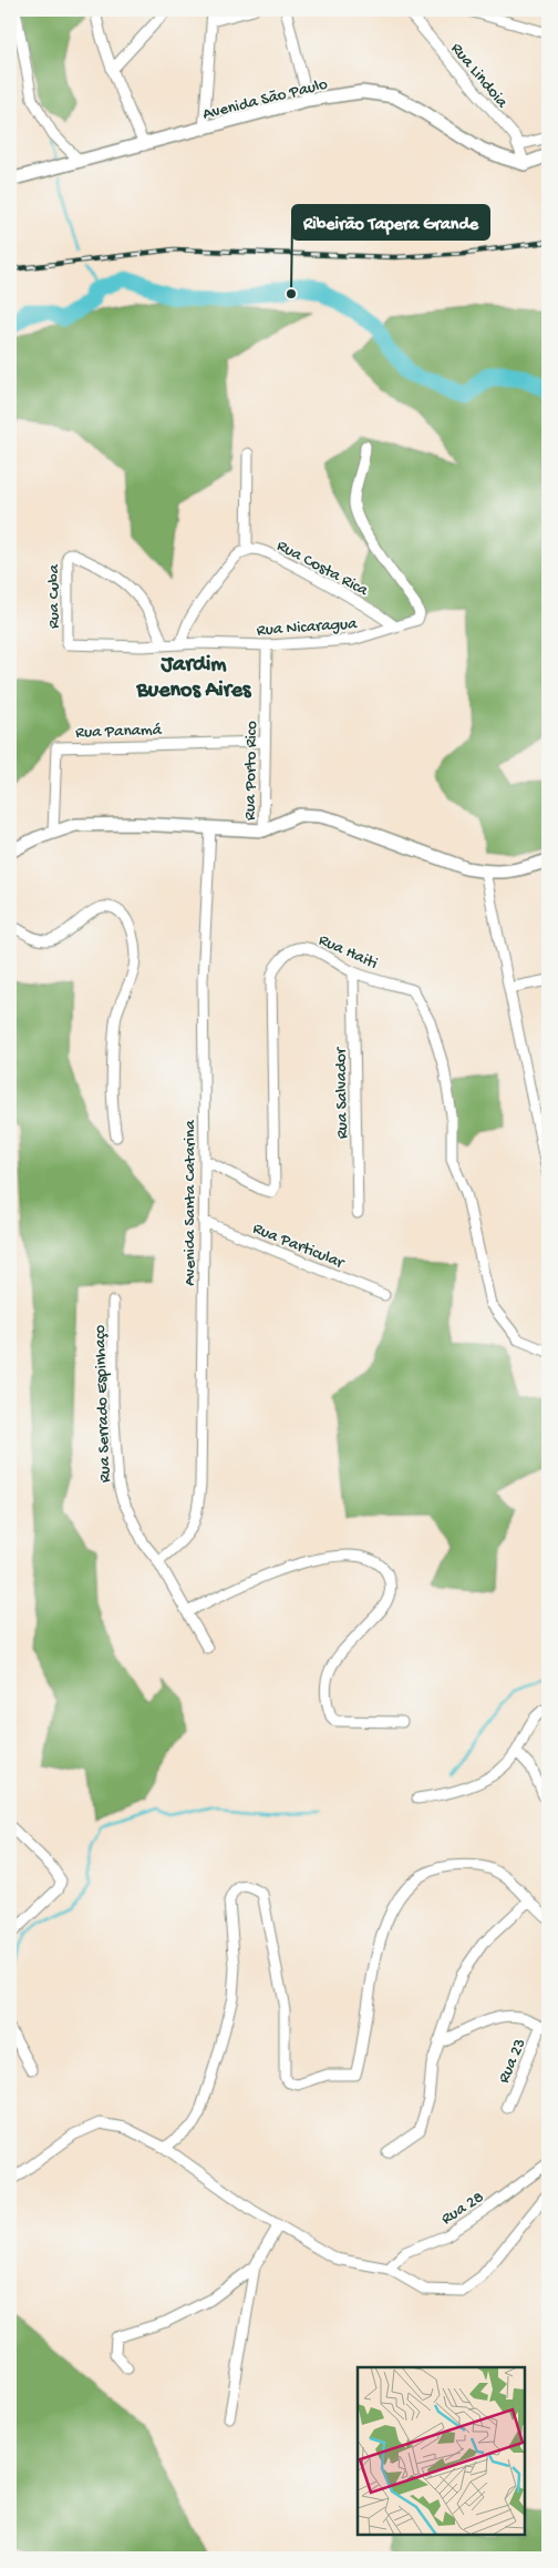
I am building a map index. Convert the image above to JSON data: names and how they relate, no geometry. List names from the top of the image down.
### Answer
{
  "streets": {
    "main road": ["Avenida São Paulo"],
    "street": [
      "Rua Lindoia",
      "Rua Costa Rica",
      "Rua Cuba",
      "Rua Nicaragua",
      "Rua Panamá",
      "Rua Porto Rico",
      "Rua Haiti",
      "Rua Salvador",
      "Avenida Santa Catarina",
      "Rua Particular",
      "Rua Serrado Espinhaço",
      "Rua 23",
      "Rua 28"
    ]
  },
  "crossings": [
    ["Rua Lindoia", "Avenida São Paulo"],
    ["Rua Costa Rica", "Rua Nicaragua"],
    ["Rua Cuba", "Rua Nicaragua"],
    ["Rua Nicaragua", "Rua Porto Rico"],
    ["Rua Panamá", "Rua Porto Rico"],
    ["Rua Haiti", "Rua Salvador"],
    ["Rua Haiti", "Avenida Santa Catarina"],
    ["Avenida Santa Catarina", "Rua Particular"],
    ["Avenida Santa Catarina", "Rua Serrado Espinhaço"]
  ],
  "districts": ["Jardim Buenos Aires"],
  "places": ["Ribeirão Tapera Grande"]
}
